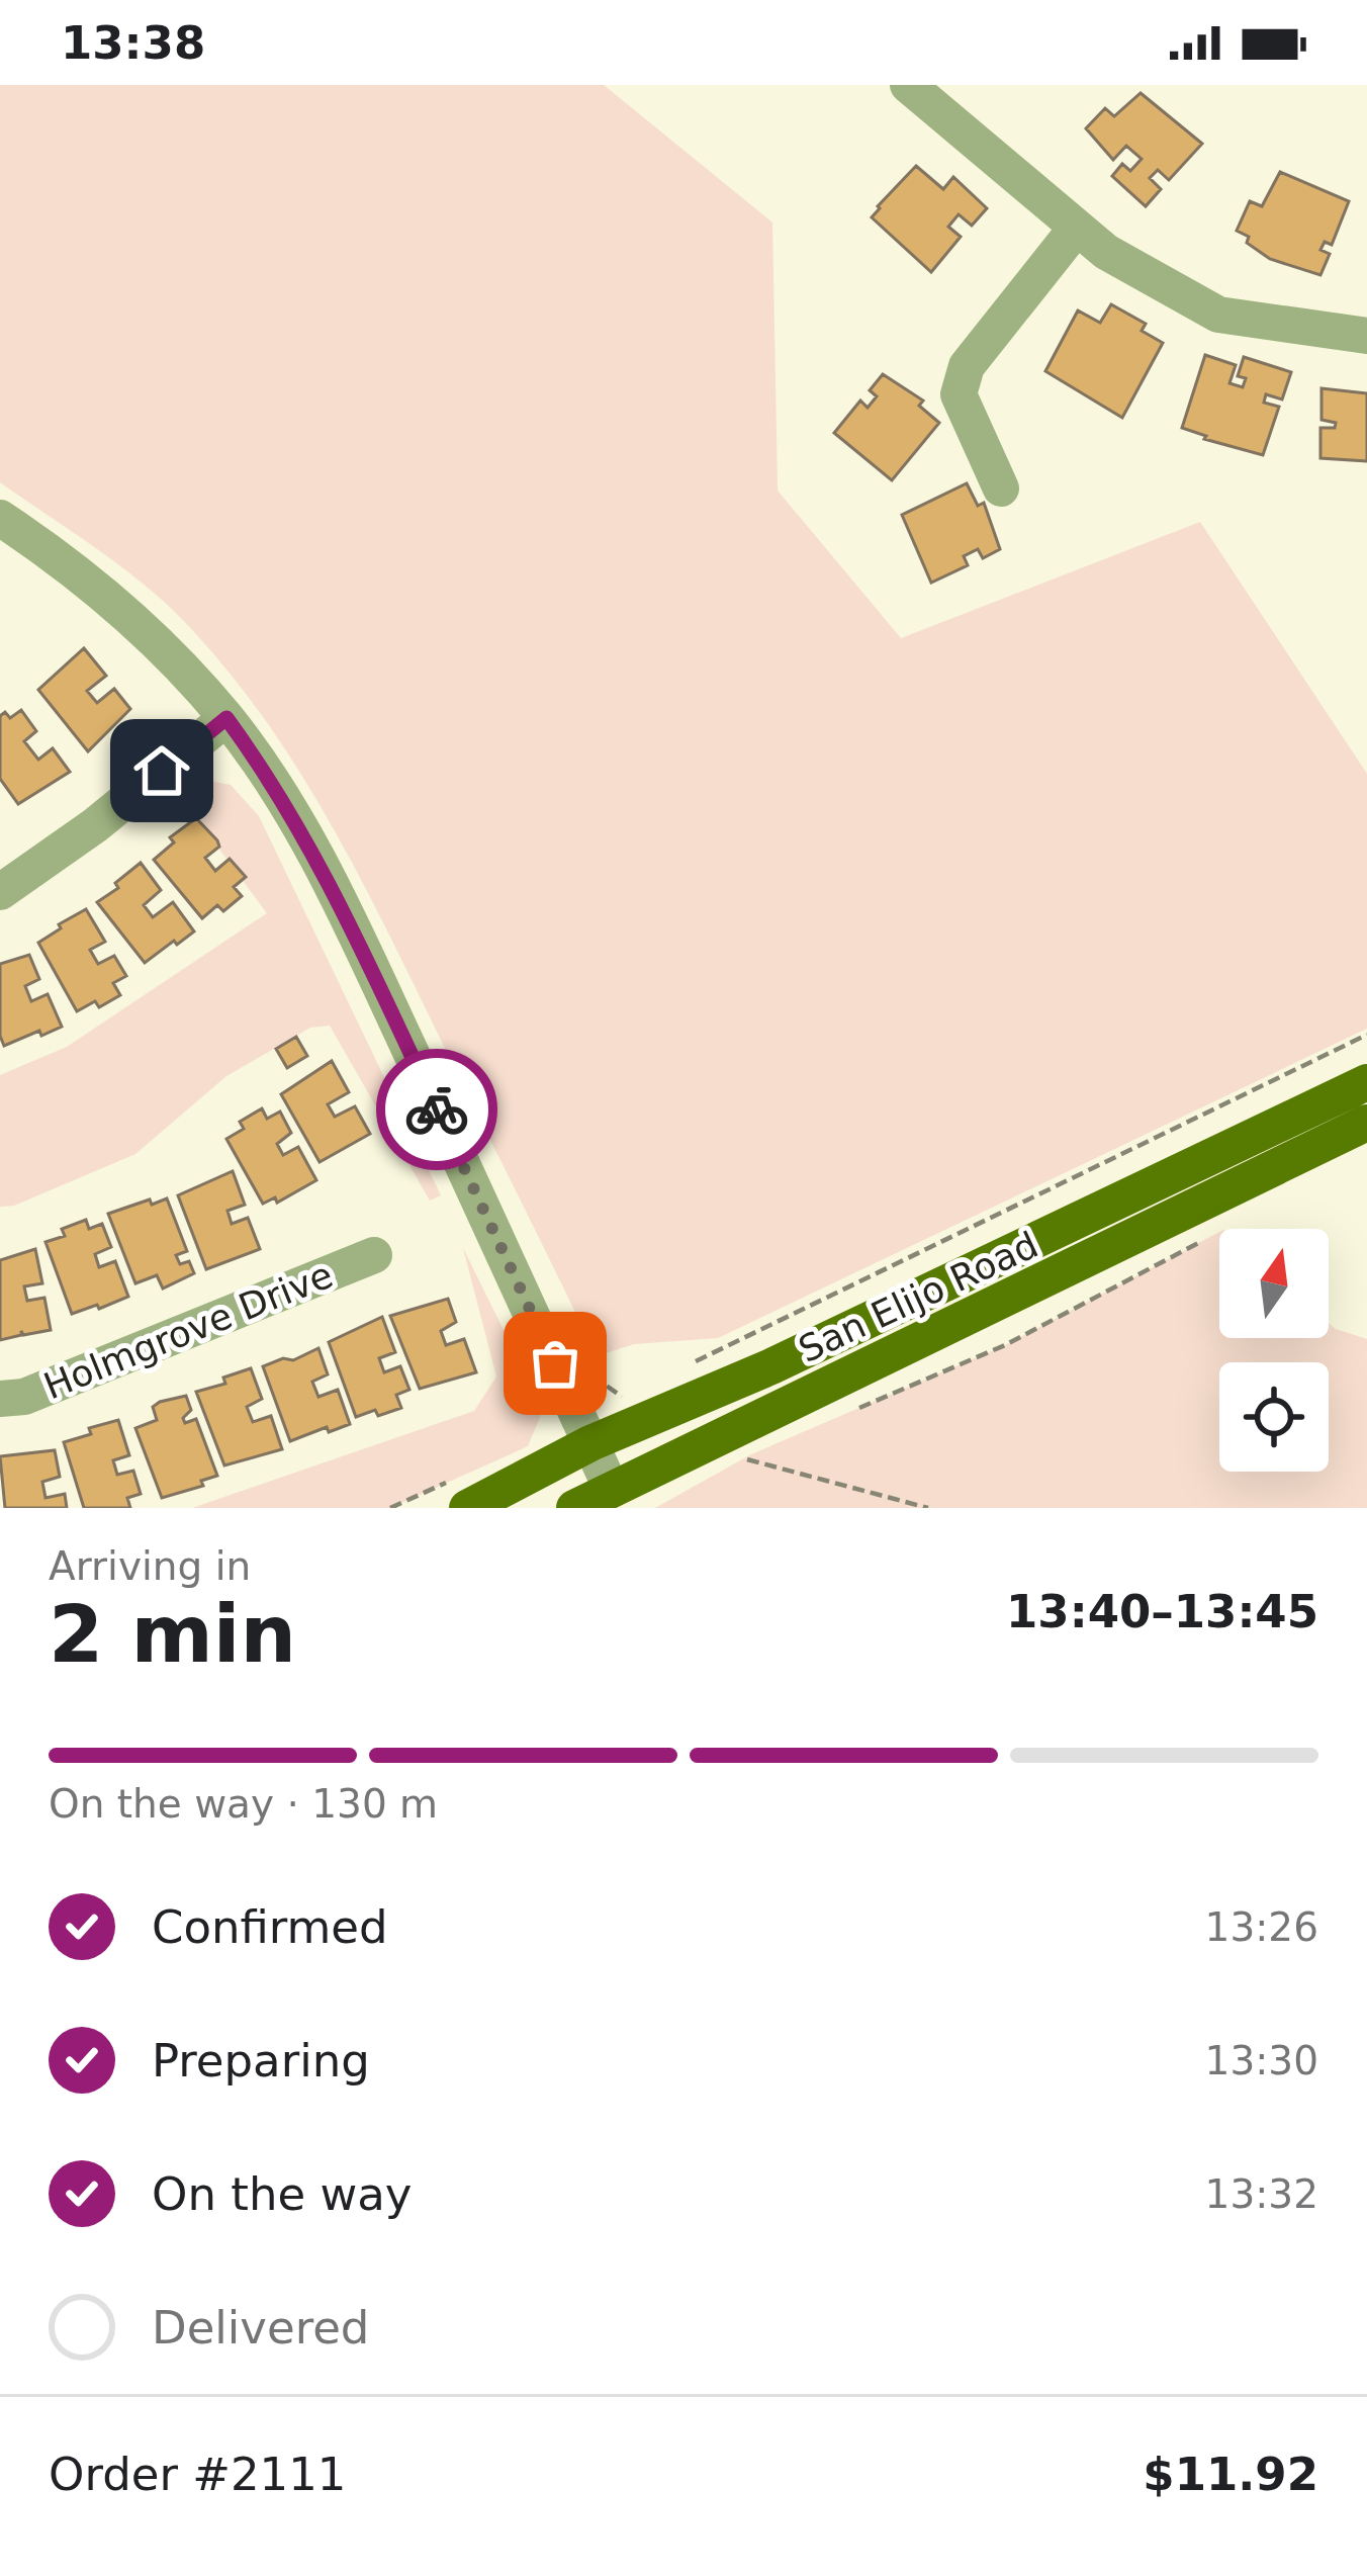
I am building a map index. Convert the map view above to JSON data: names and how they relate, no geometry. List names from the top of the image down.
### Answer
{
  "streets": {
    "main road": ["San Elijo Road"],
    "street": ["Holmgrove Drive"]
  },
  "north": "top",
  "page": {
    "status": "13:38",
    "heading": ["2 min", "Arriving in", "13:40–13:45"],
    "panel": ["Order #2111", "$11.92"],
    "bar": "On the way · 130 m",
    "list": [
      ["Confirmed", "13:26"],
      ["Preparing", "13:30"],
      ["On the way", "13:32"],
      "Delivered"
    ]
  }
}
